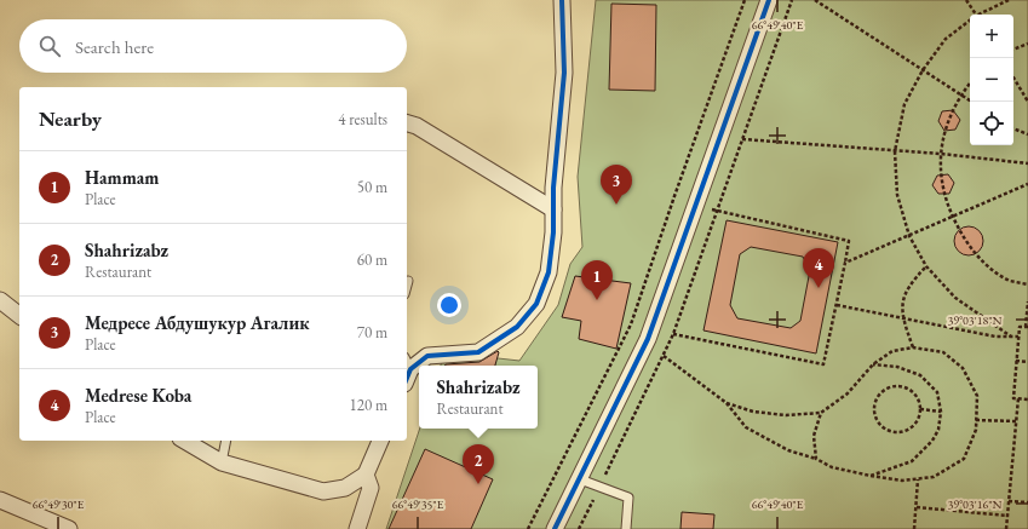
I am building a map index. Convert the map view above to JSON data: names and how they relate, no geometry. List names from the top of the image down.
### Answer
{
  "page": {
    "map_buttons": ["+", "−"],
    "search": "Search here",
    "heading": ["Nearby", "4 results"],
    "list": [
      {
        "mark": "1",
        "name": "Hammam",
        "note": "Place",
        "value": "50 m"
      },
      {
        "mark": "2",
        "name": "Shahrizabz",
        "note": "Restaurant",
        "value": "60 m"
      },
      {
        "mark": "3",
        "name": "Медресе Абдушукур Агалик",
        "note": "Place",
        "value": "70 m"
      },
      {
        "mark": "4",
        "name": "Medrese Koba",
        "note": "Place",
        "value": "120 m"
      }
    ],
    "pins": [
      "3",
      "4",
      "1",
      "2"
    ],
    "popup": ["Shahrizabz", "Restaurant"]
  },
  "coordinates": [
    "66°49'40\"E",
    "39°03'18\"N",
    "39°03'16\"N",
    "66°49'30\"E",
    "66°49'35\"E"
  ]
}
